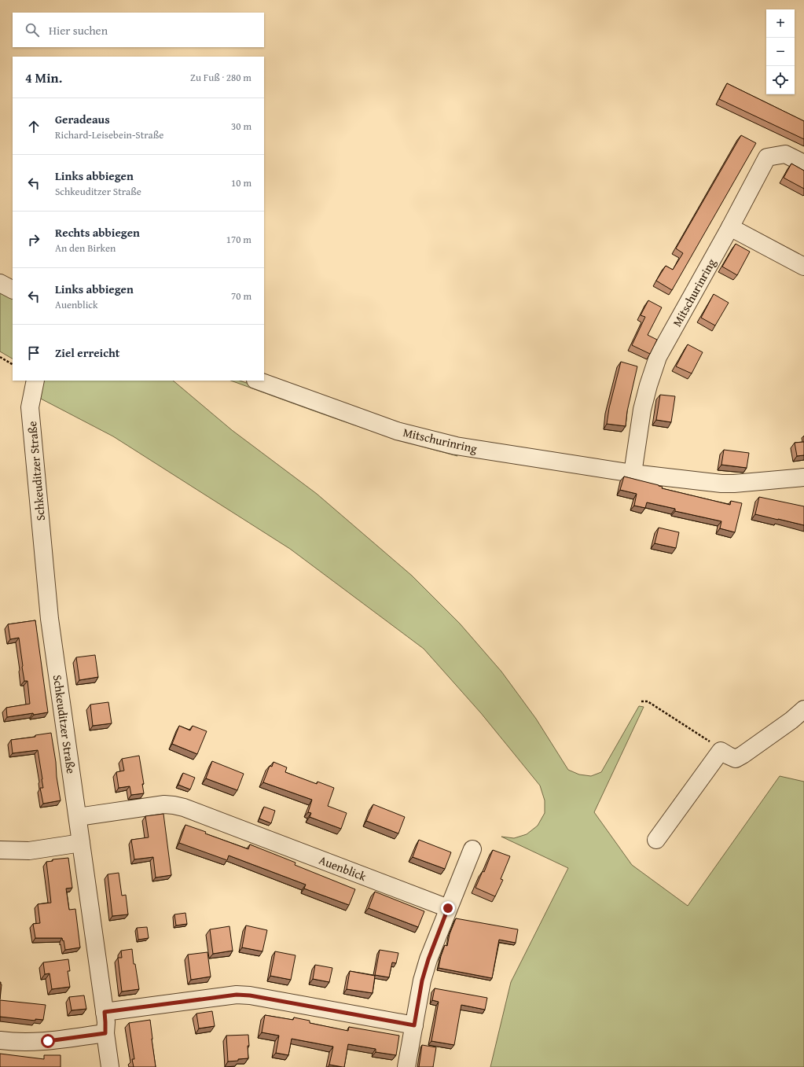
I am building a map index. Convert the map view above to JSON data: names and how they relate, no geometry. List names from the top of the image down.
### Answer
{
  "streets": {
    "street": ["Mitschurinring", "Schkeuditzer Straße", "Auenblick"]
  },
  "crossings": [
    ["Schkeuditzer Straße", "Auenblick"]
  ],
  "page": {
    "map_buttons": ["+", "−"],
    "search": "Hier suchen",
    "heading": ["4 Min.", "Zu Fuß · 280 m"],
    "list": [
      ["Geradeaus", "Richard-Leisebein-Straße", "30 m"],
      ["Links abbiegen", "Schkeuditzer Straße", "10 m"],
      ["Rechts abbiegen", "An den Birken", "170 m"],
      ["Links abbiegen", "Auenblick", "70 m"],
      "Ziel erreicht"
    ]
  }
}
